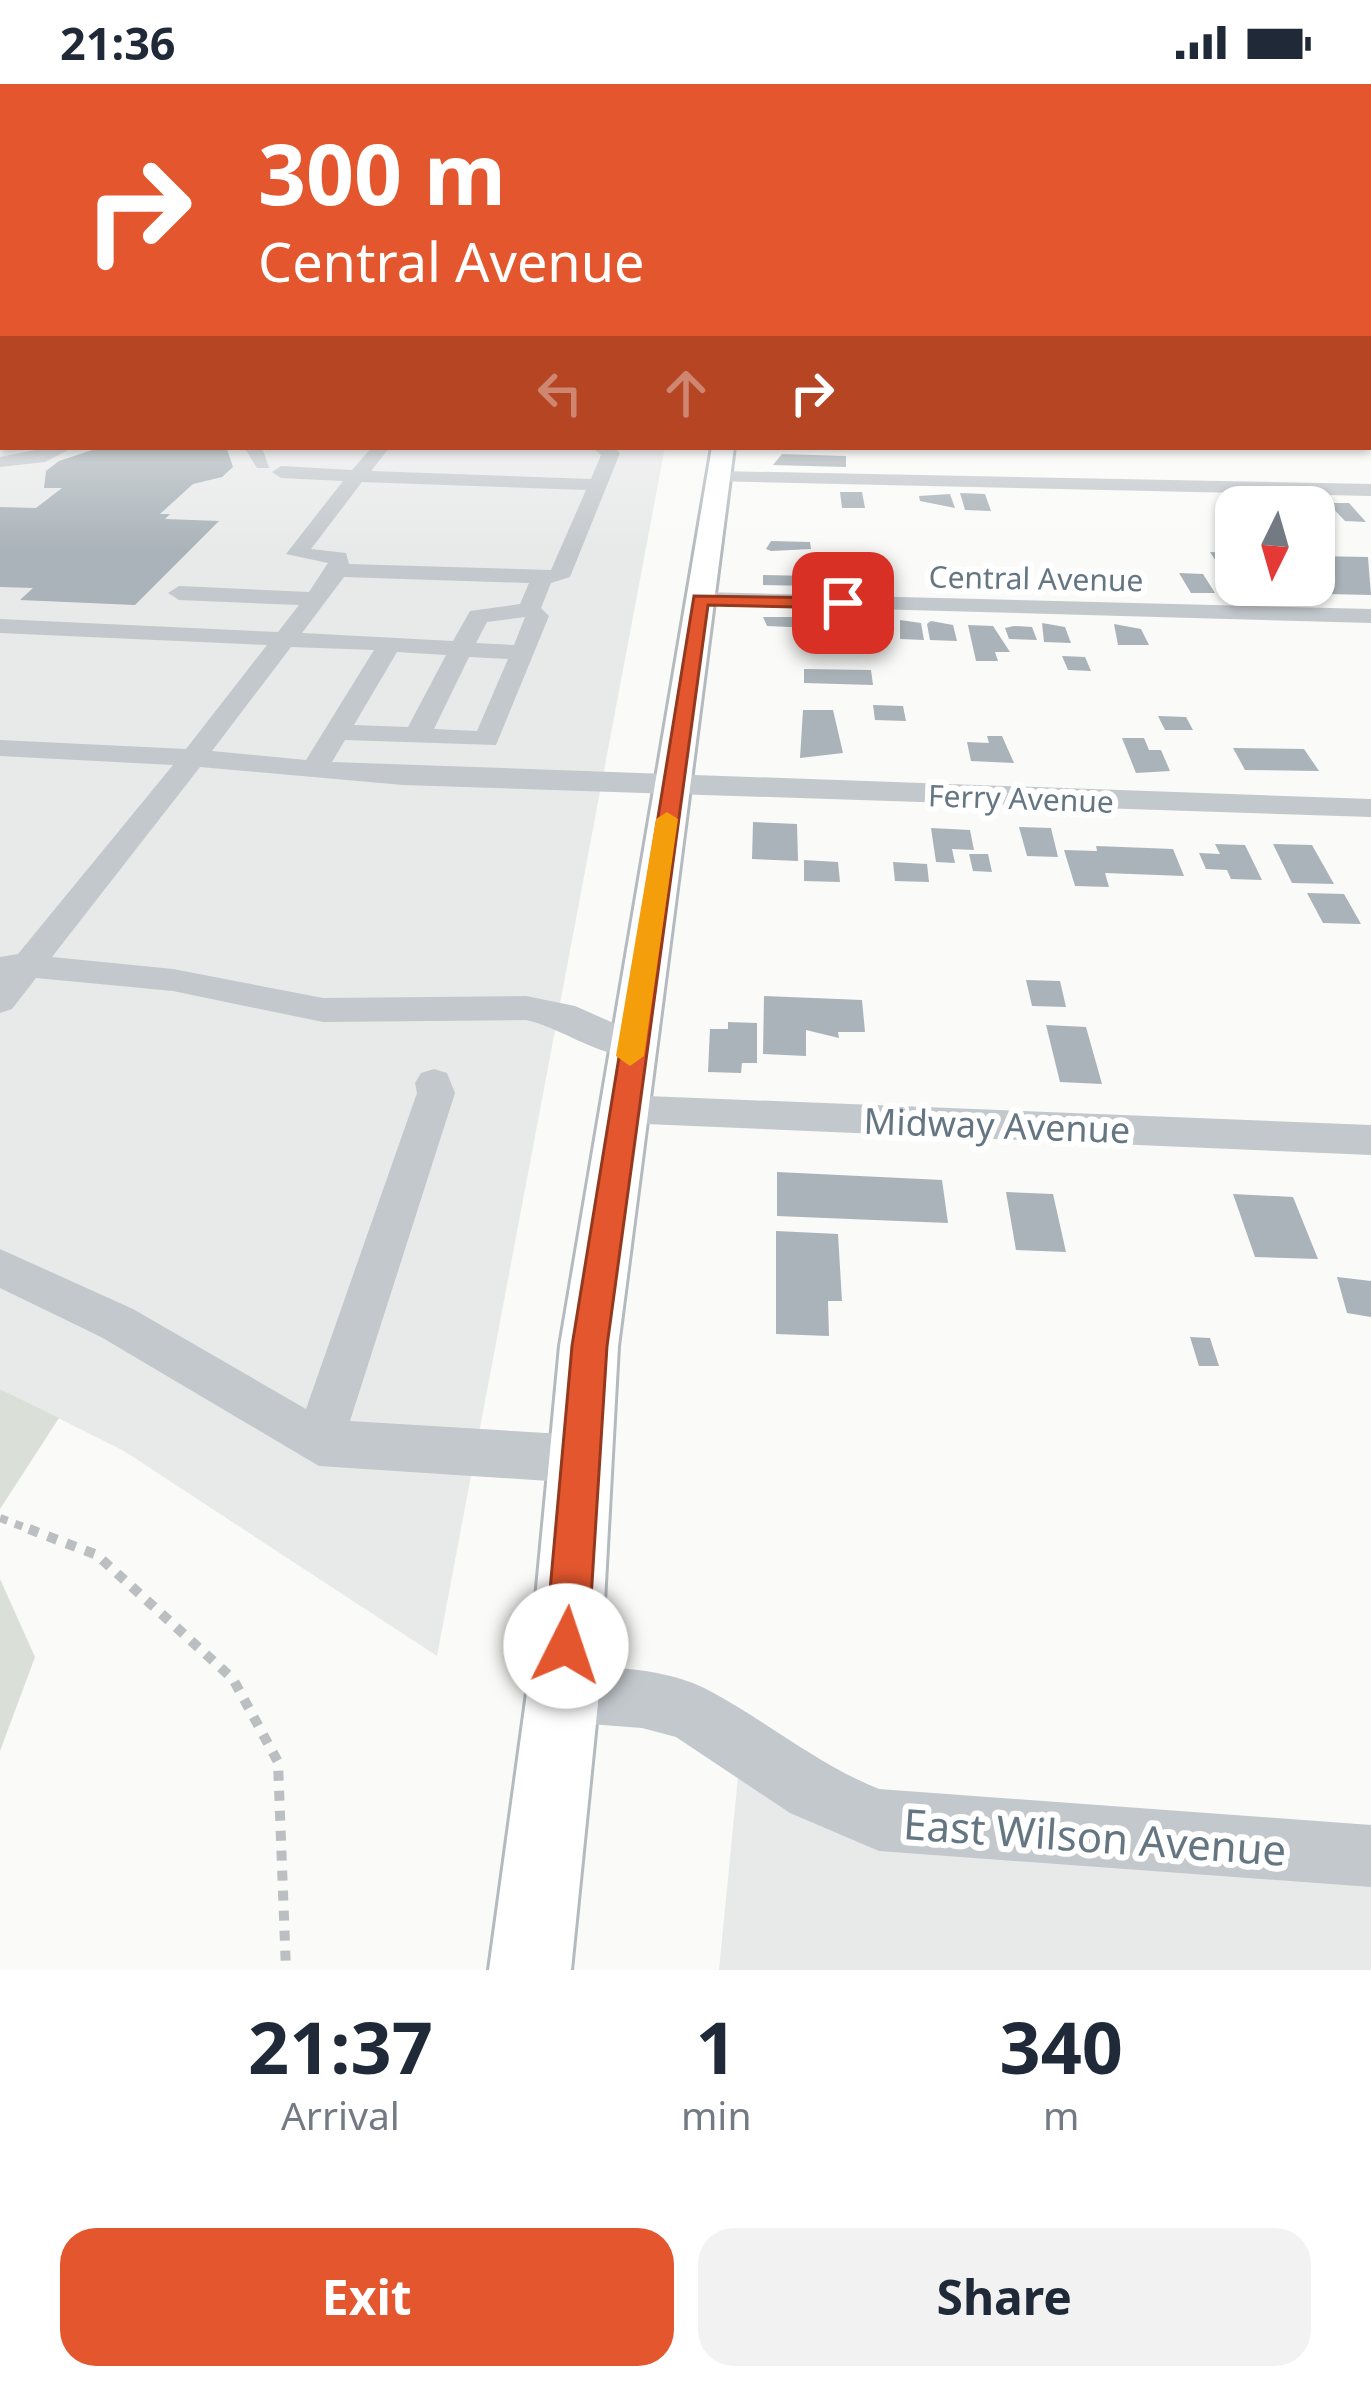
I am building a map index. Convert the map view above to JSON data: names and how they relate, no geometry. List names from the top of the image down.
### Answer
{
  "streets": {
    "street": [
      "Central Avenue",
      "Ferry Avenue",
      "Midway Avenue",
      "East Wilson Avenue"
    ]
  },
  "north": "bottom",
  "page": {
    "status": "21:36",
    "turn": ["300 m", "Central Avenue"],
    "eta": [
      "21:37",
      "Arrival",
      "1",
      "min",
      "340",
      "m"
    ],
    "buttons": ["Exit", "Share"]
  }
}
